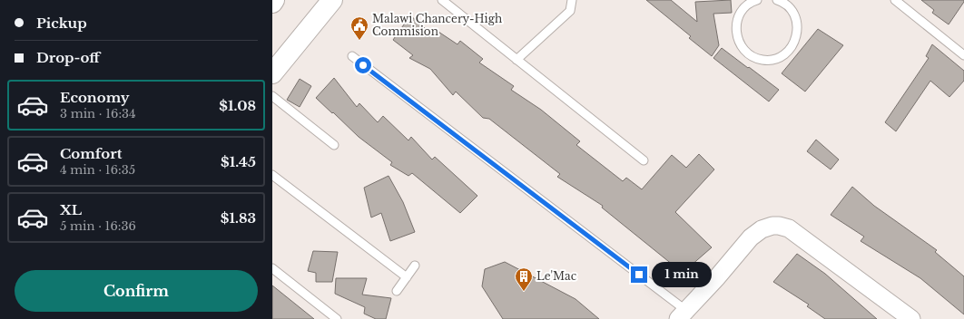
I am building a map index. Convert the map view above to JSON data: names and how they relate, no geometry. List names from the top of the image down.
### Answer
{
  "places": {
    "public building": ["Malawi Chancery-High Commision"],
    "building": ["Le'Mac"]
  },
  "page": {
    "banner": ["Pickup", "Drop-off"],
    "list": [
      {
        "name": "Economy",
        "note": "3 min · 16:34",
        "value": "$1.08"
      },
      {
        "name": "Comfort",
        "note": "4 min · 16:35",
        "value": "$1.45"
      },
      {
        "name": "XL",
        "note": "5 min · 16:36",
        "value": "$1.83"
      }
    ],
    "bubble": "1 min",
    "buttons": "Confirm"
  }
}
